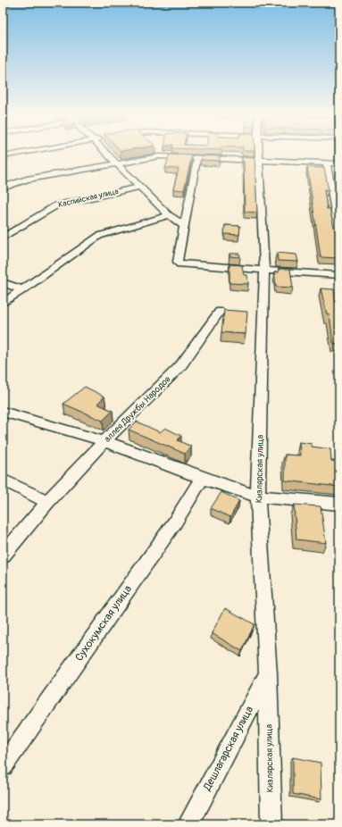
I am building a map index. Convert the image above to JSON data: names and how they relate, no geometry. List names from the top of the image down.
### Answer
{
  "streets": {
    "street": [
      "Каспийская улица",
      "аллея Дружбы Народов",
      "Кизлярская улица",
      "Сухокумская улица",
      "Дешлагарская улица"
    ]
  },
  "crossings": [
    ["Кизлярская улица", "Дешлагарская улица"]
  ]
}
